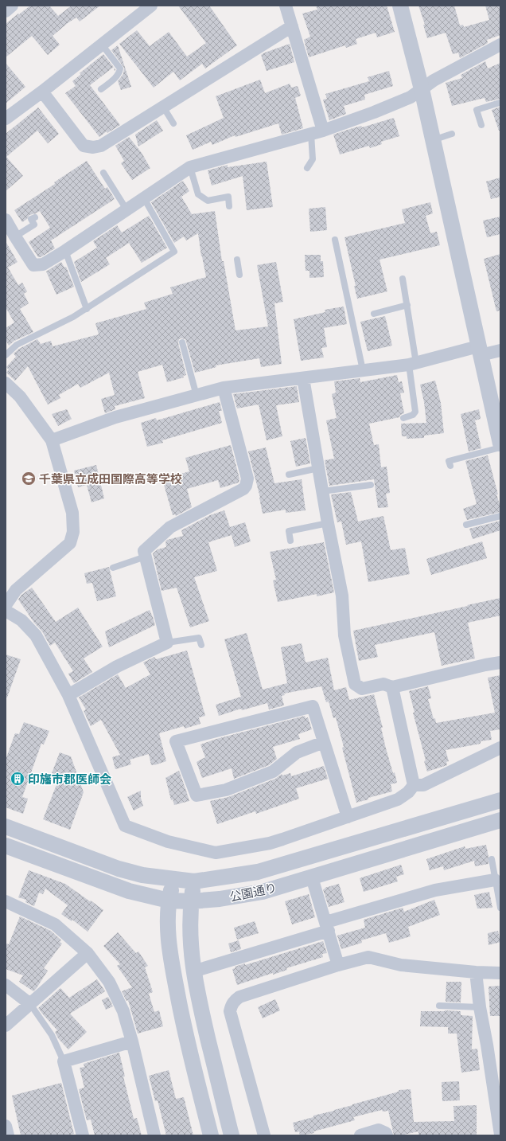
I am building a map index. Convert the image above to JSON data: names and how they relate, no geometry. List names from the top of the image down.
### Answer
{
  "streets": {
    "street": ["公園通り"]
  },
  "places": {
    "school or university": ["千葉県立成田国際高等学校"],
    "building": ["印旛市郡医師会"]
  }
}
